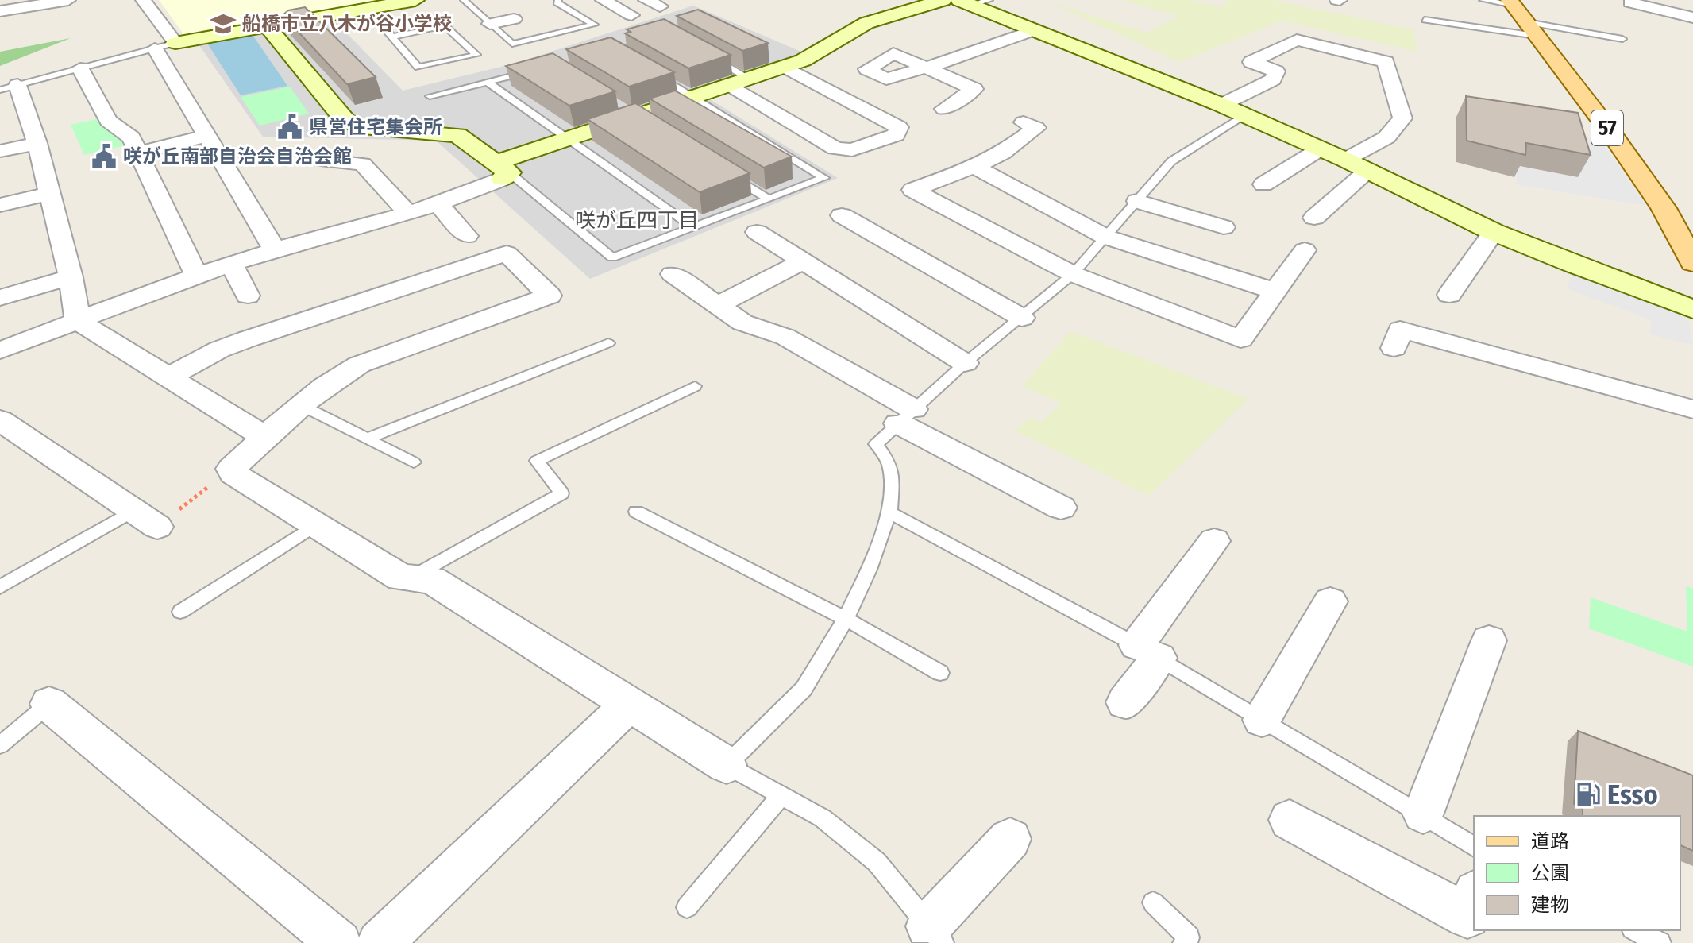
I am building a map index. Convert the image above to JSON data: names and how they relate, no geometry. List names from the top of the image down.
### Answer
{
  "streets": {
    "main road": ["57"]
  },
  "districts": ["咲が丘四丁目"],
  "places": {
    "school or university": ["船橋市立八木が谷小学校"],
    "public building": ["県営住宅集会所", "咲が丘南部自治会自治会館"],
    "fuel station": ["Esso"]
  },
  "legend": ["道路", "公園", "建物"]
}
